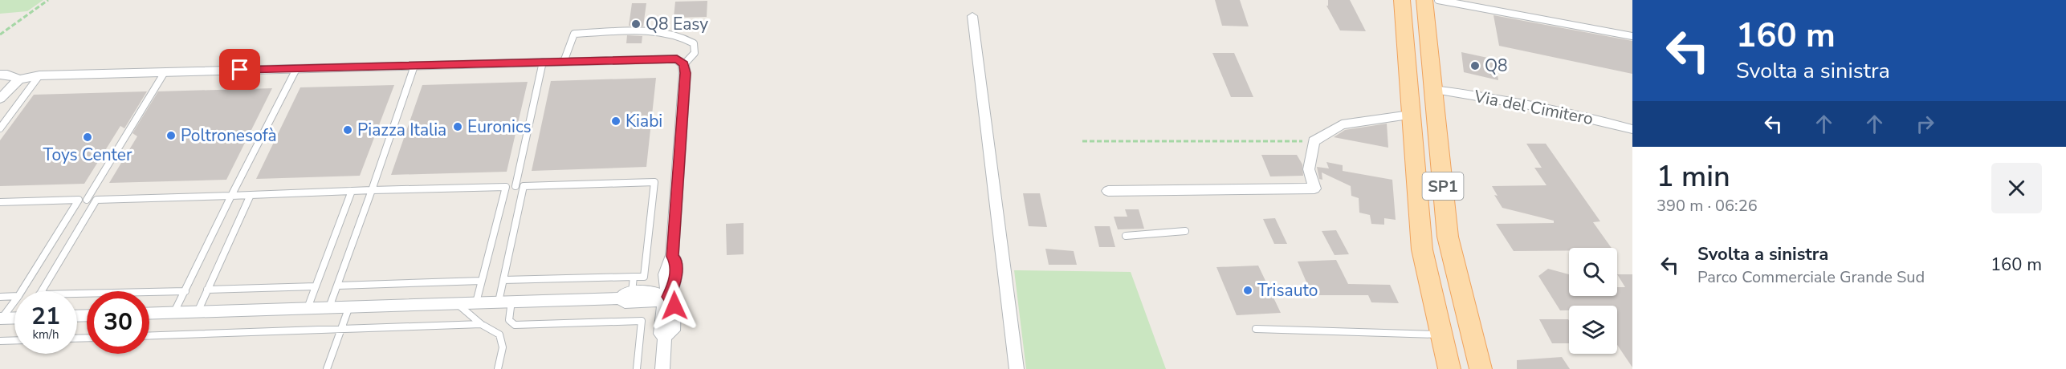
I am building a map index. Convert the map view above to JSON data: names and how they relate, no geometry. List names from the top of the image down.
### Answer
{
  "streets": {
    "main road": ["SP1"],
    "street": ["Via del Cimitero"]
  },
  "crossings": [
    ["Via del Cimitero", "SP1"]
  ],
  "places": [
    "Q8 Easy",
    "Q8",
    "Kiabi",
    "Euronics",
    "Piazza Italia",
    "Poltronesofà",
    "Toys Center",
    "Trisauto"
  ],
  "page": {
    "turn": ["160 m", "Svolta a sinistra"],
    "heading": ["1 min", "390 m · 06:26"],
    "list": [
      {
        "name": "Svolta a sinistra",
        "note": "Parco Commerciale Grande Sud",
        "value": "160 m"
      }
    ],
    "speed": "21 km/h",
    "limit": "30"
  }
}
